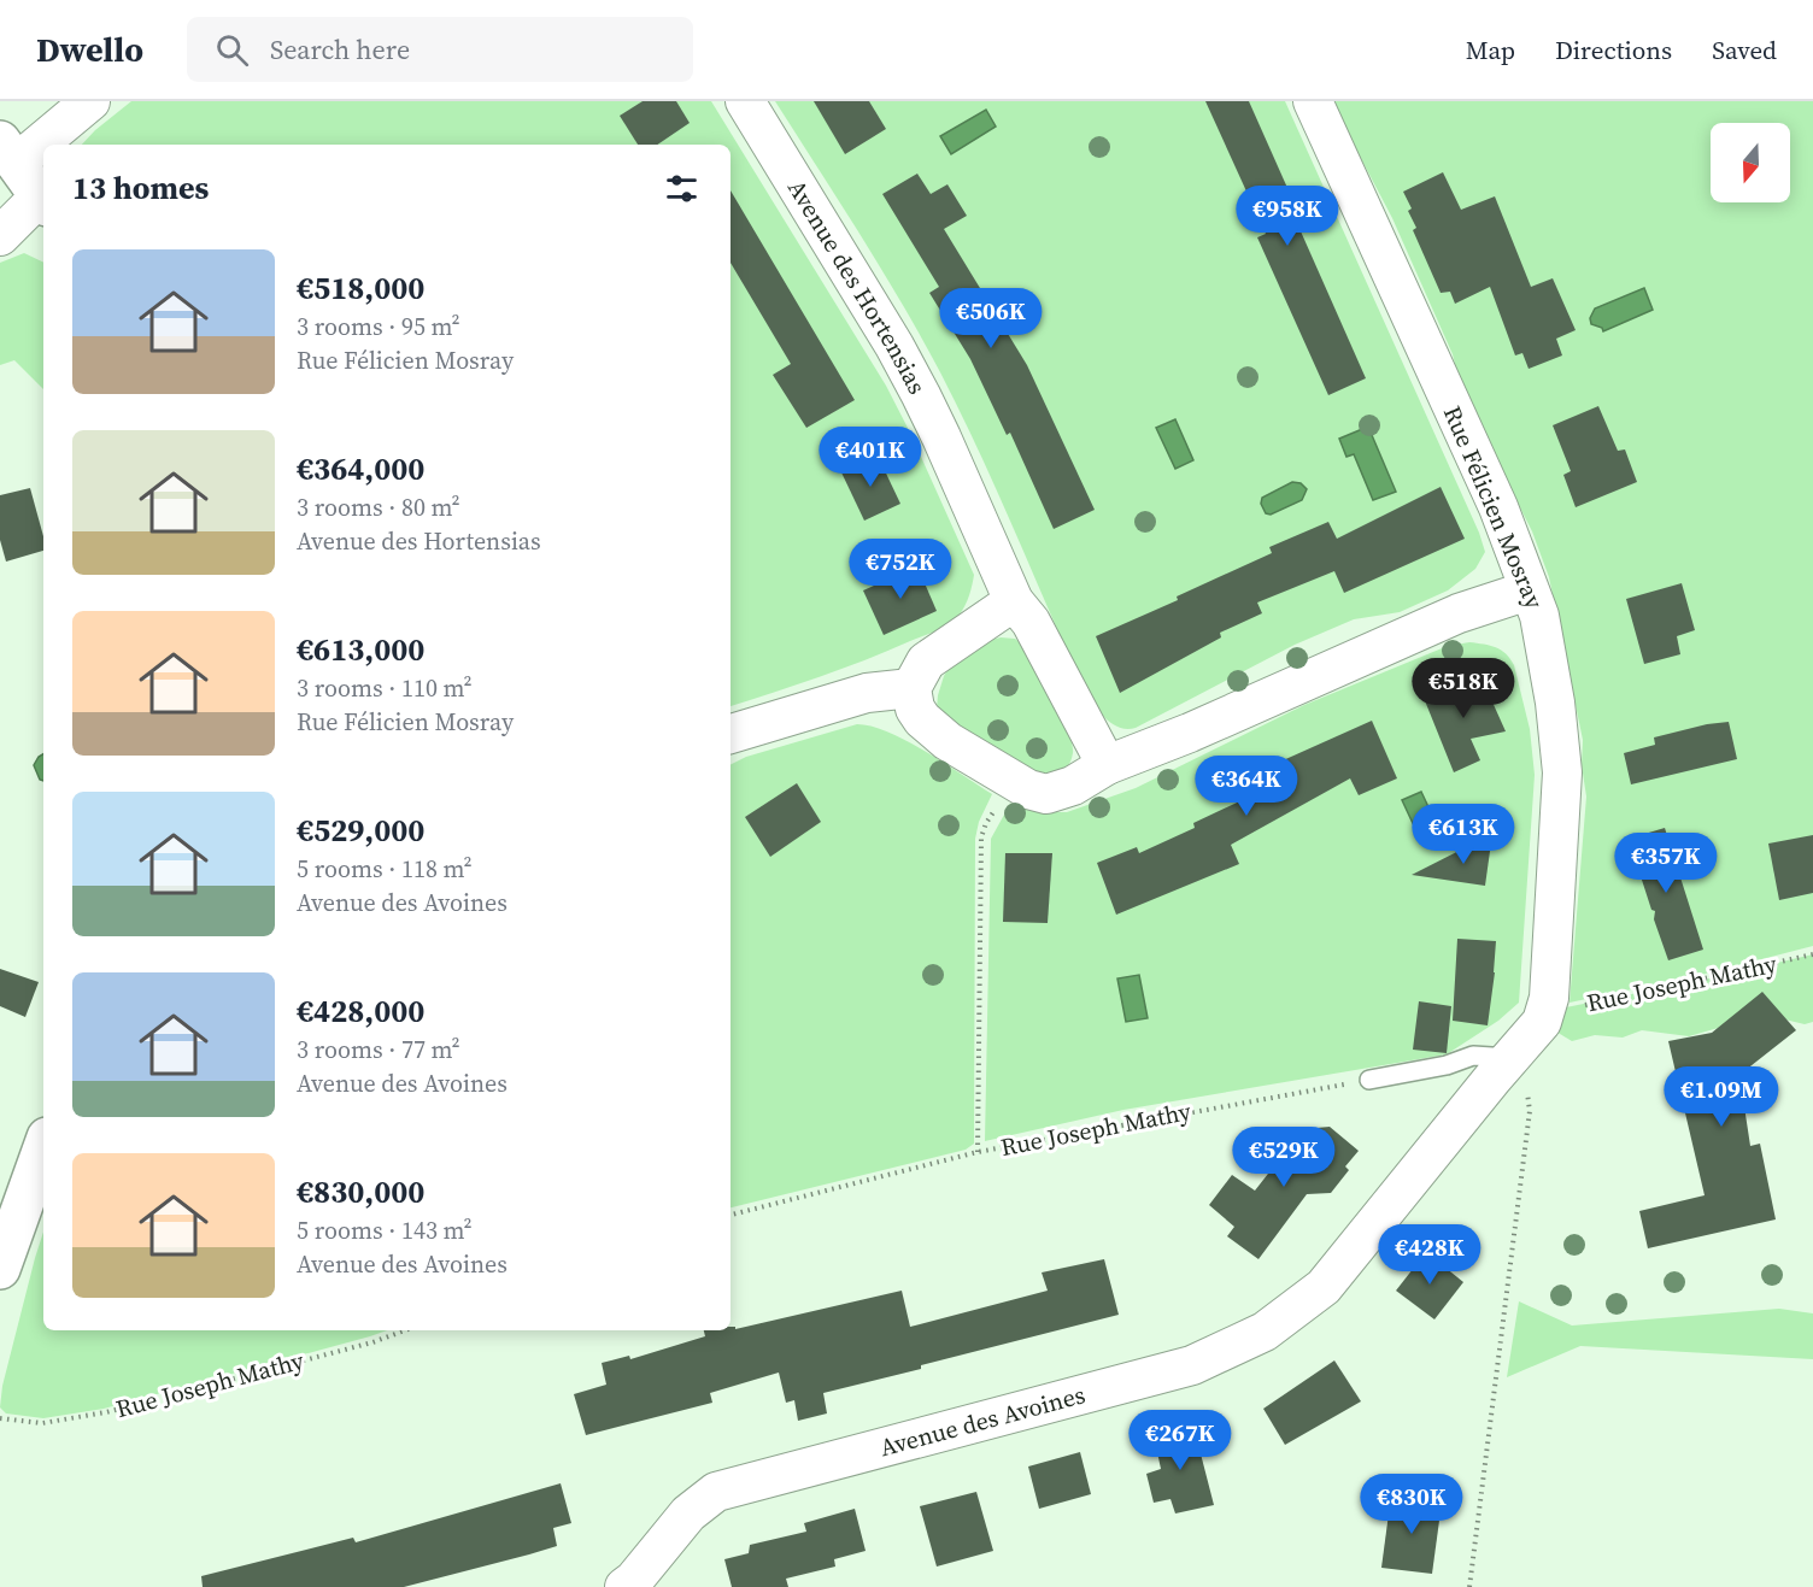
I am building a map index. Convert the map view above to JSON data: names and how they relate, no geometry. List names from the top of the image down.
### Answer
{
  "streets": {
    "street": ["Avenue des Hortensias", "Rue Félicien Mosray", "Avenue des Avoines"],
    "path": ["Rue Joseph Mathy"]
  },
  "crossings": [
    ["Rue Félicien Mosray", "Rue Joseph Mathy"],
    ["Rue Félicien Mosray", "Avenue des Avoines"]
  ],
  "north": "bottom",
  "page": {
    "header": "Dwello",
    "search": "Search here",
    "nav": ["Map", "Directions", "Saved"],
    "heading": "13 homes",
    "price": [
      "€958K",
      "€506K",
      "€401K",
      "€752K",
      "€518K",
      "€364K",
      "€613K",
      "€357K",
      "€1.09M",
      "€529K",
      "€428K",
      "€267K",
      "€830K"
    ],
    "list": [
      {
        "name": "€518,000",
        "note": "3 rooms · 95 m² · Rue Félicien Mosray"
      },
      {
        "name": "€364,000",
        "note": "3 rooms · 80 m² · Avenue des Hortensias"
      },
      {
        "name": "€613,000",
        "note": "3 rooms · 110 m² · Rue Félicien Mosray"
      },
      {
        "name": "€529,000",
        "note": "5 rooms · 118 m² · Avenue des Avoines"
      },
      {
        "name": "€428,000",
        "note": "3 rooms · 77 m² · Avenue des Avoines"
      },
      {
        "name": "€830,000",
        "note": "5 rooms · 143 m² · Avenue des Avoines"
      }
    ]
  }
}
